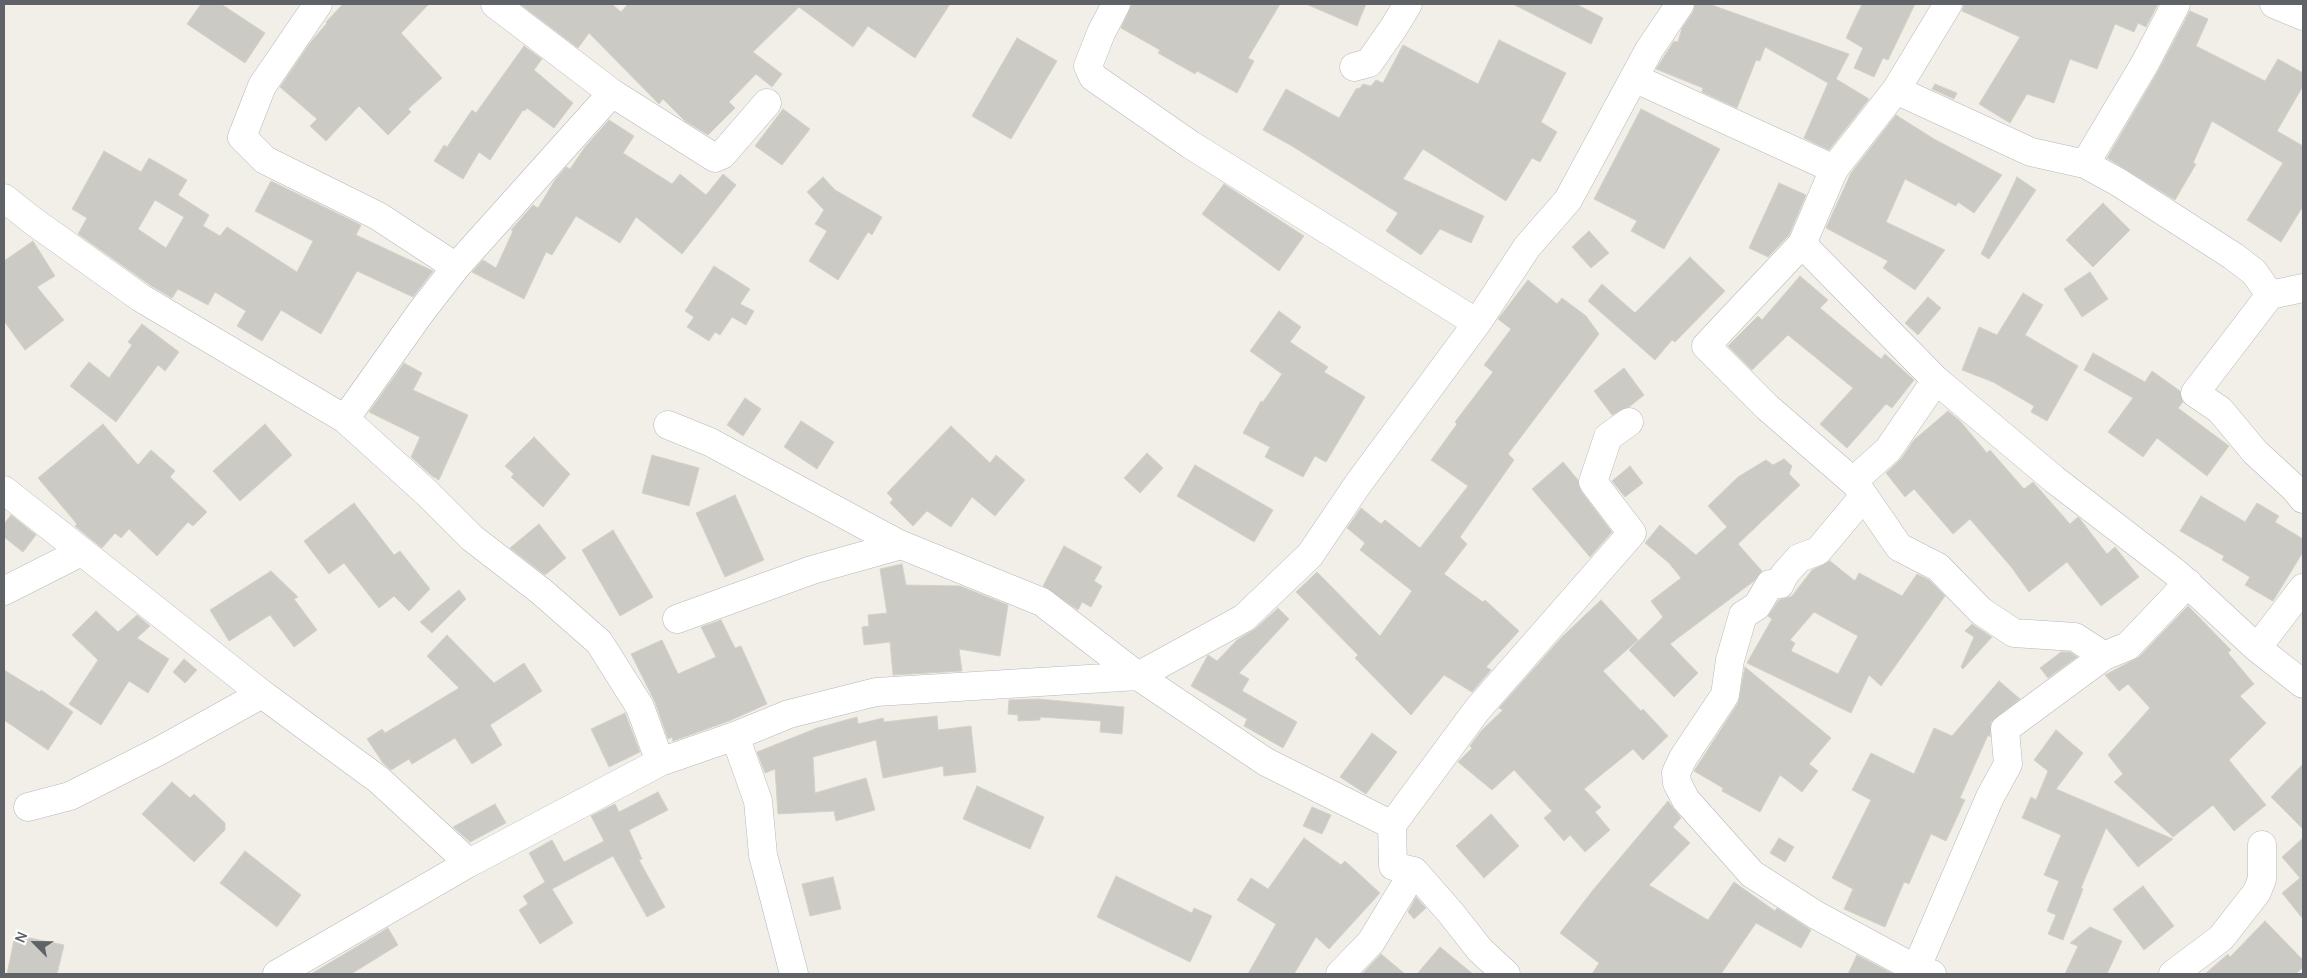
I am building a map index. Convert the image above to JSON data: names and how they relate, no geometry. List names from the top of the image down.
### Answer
{
  "north": "top left"
}
